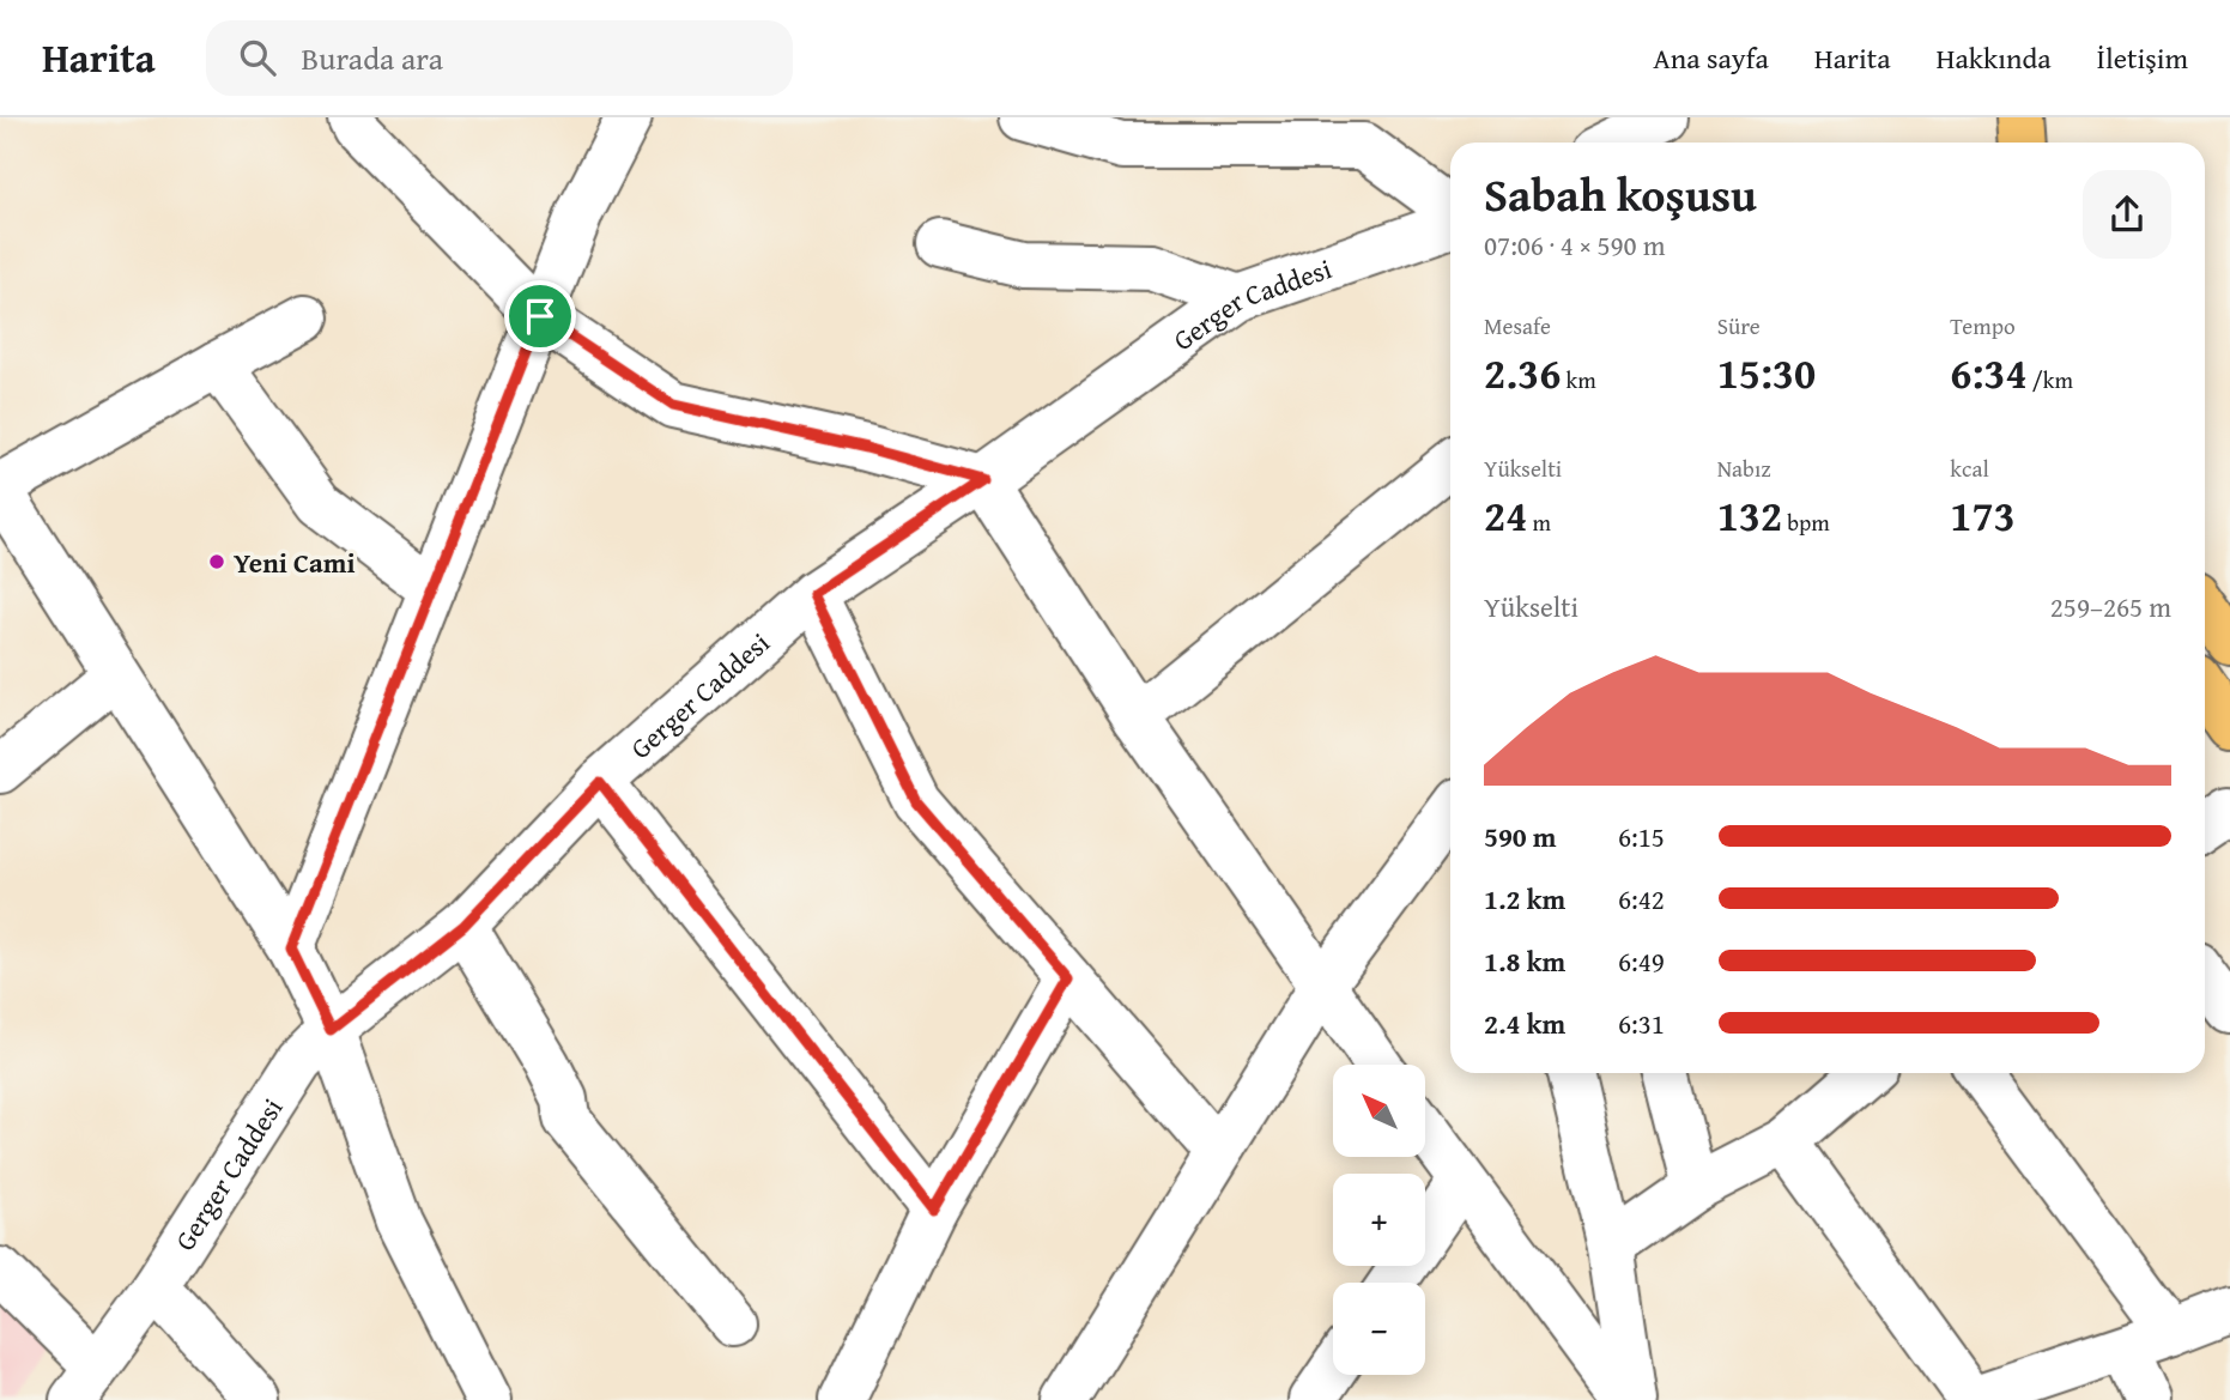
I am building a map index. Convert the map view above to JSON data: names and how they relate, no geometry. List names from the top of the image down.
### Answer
{
  "streets": {
    "street": ["Gerger Caddesi"]
  },
  "places": ["Yeni Cami"],
  "north": "top left",
  "page": {
    "header": "Harita",
    "search": "Burada ara",
    "nav": [
      "Ana sayfa",
      "Harita",
      "Hakkında",
      "İletişim"
    ],
    "heading": ["Sabah koşusu", "07:06 · 4 × 590 m"],
    "stats": [
      ["Mesafe", "2.36 km"],
      ["Süre", "15:30"],
      ["Tempo", "6:34 /km"],
      ["Yükselti", "24 m"],
      ["Nabız", "132 bpm"],
      ["kcal", "173"]
    ],
    "chart": ["Yükselti", "259–265 m"],
    "list": [
      {
        "name": "590 m",
        "note": "6:15"
      },
      {
        "name": "1.2 km",
        "note": "6:42"
      },
      {
        "name": "1.8 km",
        "note": "6:49"
      },
      {
        "name": "2.4 km",
        "note": "6:31"
      }
    ],
    "map_buttons": ["+", "−"]
  }
}
